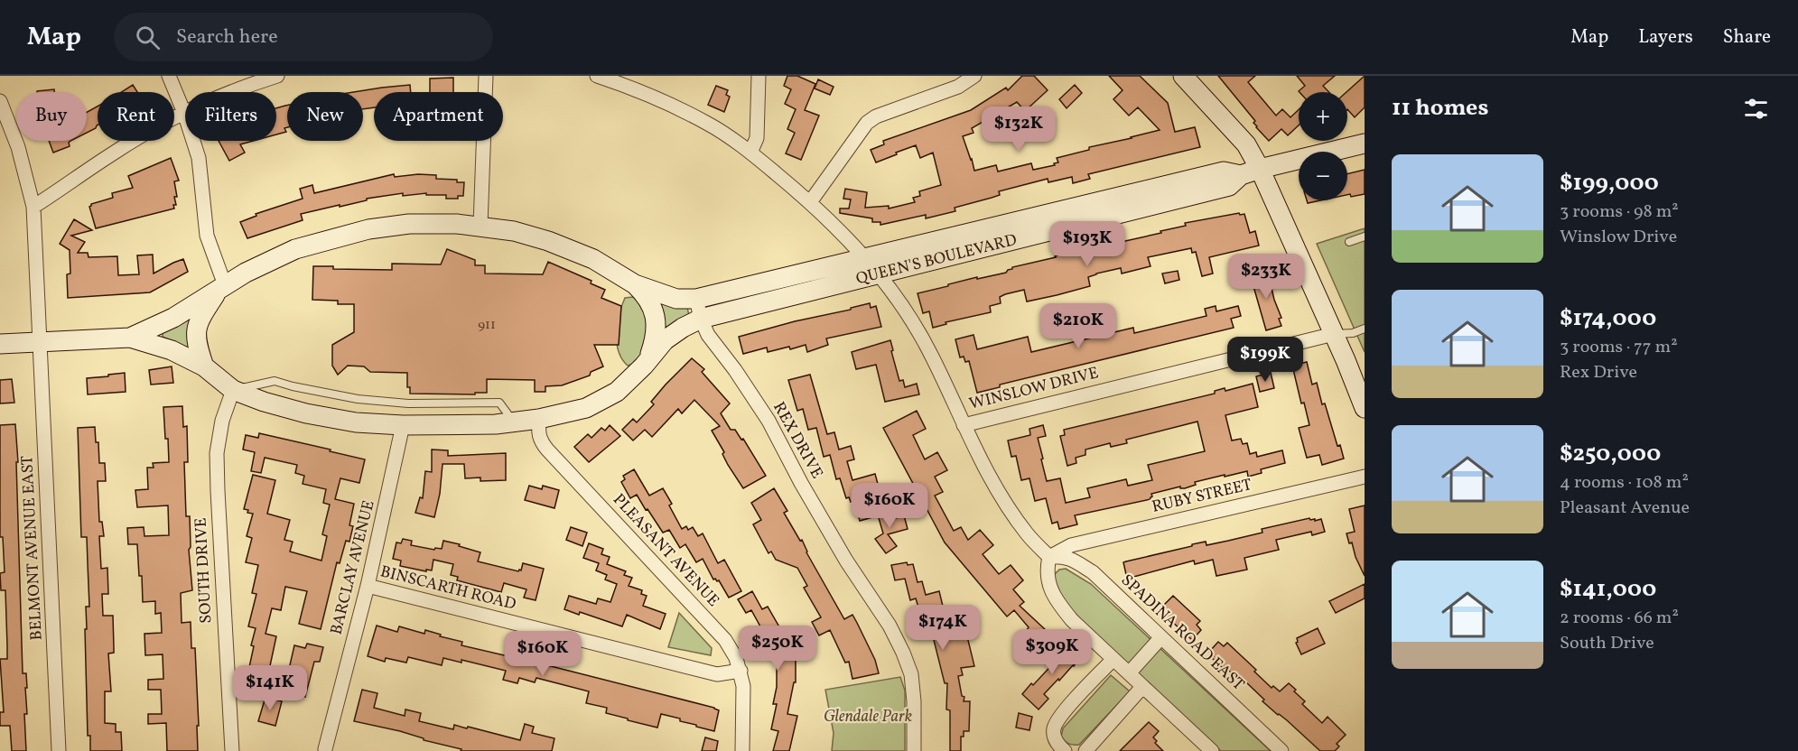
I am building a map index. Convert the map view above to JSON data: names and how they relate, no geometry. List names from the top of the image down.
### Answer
{
  "streets": {
    "street": [
      "QUEEN'S BOULEVARD",
      "WINSLOW DRIVE",
      "REX DRIVE",
      "RUBY STREET",
      "BELMONT AVENUE EAST",
      "PLEASANT AVENUE",
      "BARCLAY AVENUE",
      "SOUTH DRIVE",
      "BINSCARTH ROAD",
      "SPADINA ROAD EAST"
    ]
  },
  "crossings": [
    ["QUEEN'S BOULEVARD", "REX DRIVE"],
    ["QUEEN'S BOULEVARD", "BELMONT AVENUE EAST"],
    ["QUEEN'S BOULEVARD", "PLEASANT AVENUE"],
    ["QUEEN'S BOULEVARD", "BARCLAY AVENUE"],
    ["QUEEN'S BOULEVARD", "SOUTH DRIVE"],
    ["RUBY STREET", "SPADINA ROAD EAST"],
    ["PLEASANT AVENUE", "BINSCARTH ROAD"],
    ["BARCLAY AVENUE", "BINSCARTH ROAD"]
  ],
  "parks": ["Glendale Park"],
  "house_numbers": ["911"],
  "page": {
    "header": "Map",
    "search": "Search here",
    "nav": ["Map", "Layers", "Share"],
    "heading": "11 homes",
    "map_buttons": ["+", "−"],
    "chip": [
      "Buy",
      "Rent",
      "Filters",
      "New",
      "Apartment"
    ],
    "price": [
      "$132K",
      "$193K",
      "$233K",
      "$210K",
      "$199K",
      "$160K",
      "$174K",
      "$250K",
      "$309K",
      "$160K",
      "$141K"
    ],
    "list": [
      {
        "name": "$199,000",
        "note": "3 rooms · 98 m² · Winslow Drive"
      },
      {
        "name": "$174,000",
        "note": "3 rooms · 77 m² · Rex Drive"
      },
      {
        "name": "$250,000",
        "note": "4 rooms · 108 m² · Pleasant Avenue"
      },
      {
        "name": "$141,000",
        "note": "2 rooms · 66 m² · South Drive"
      }
    ]
  }
}
